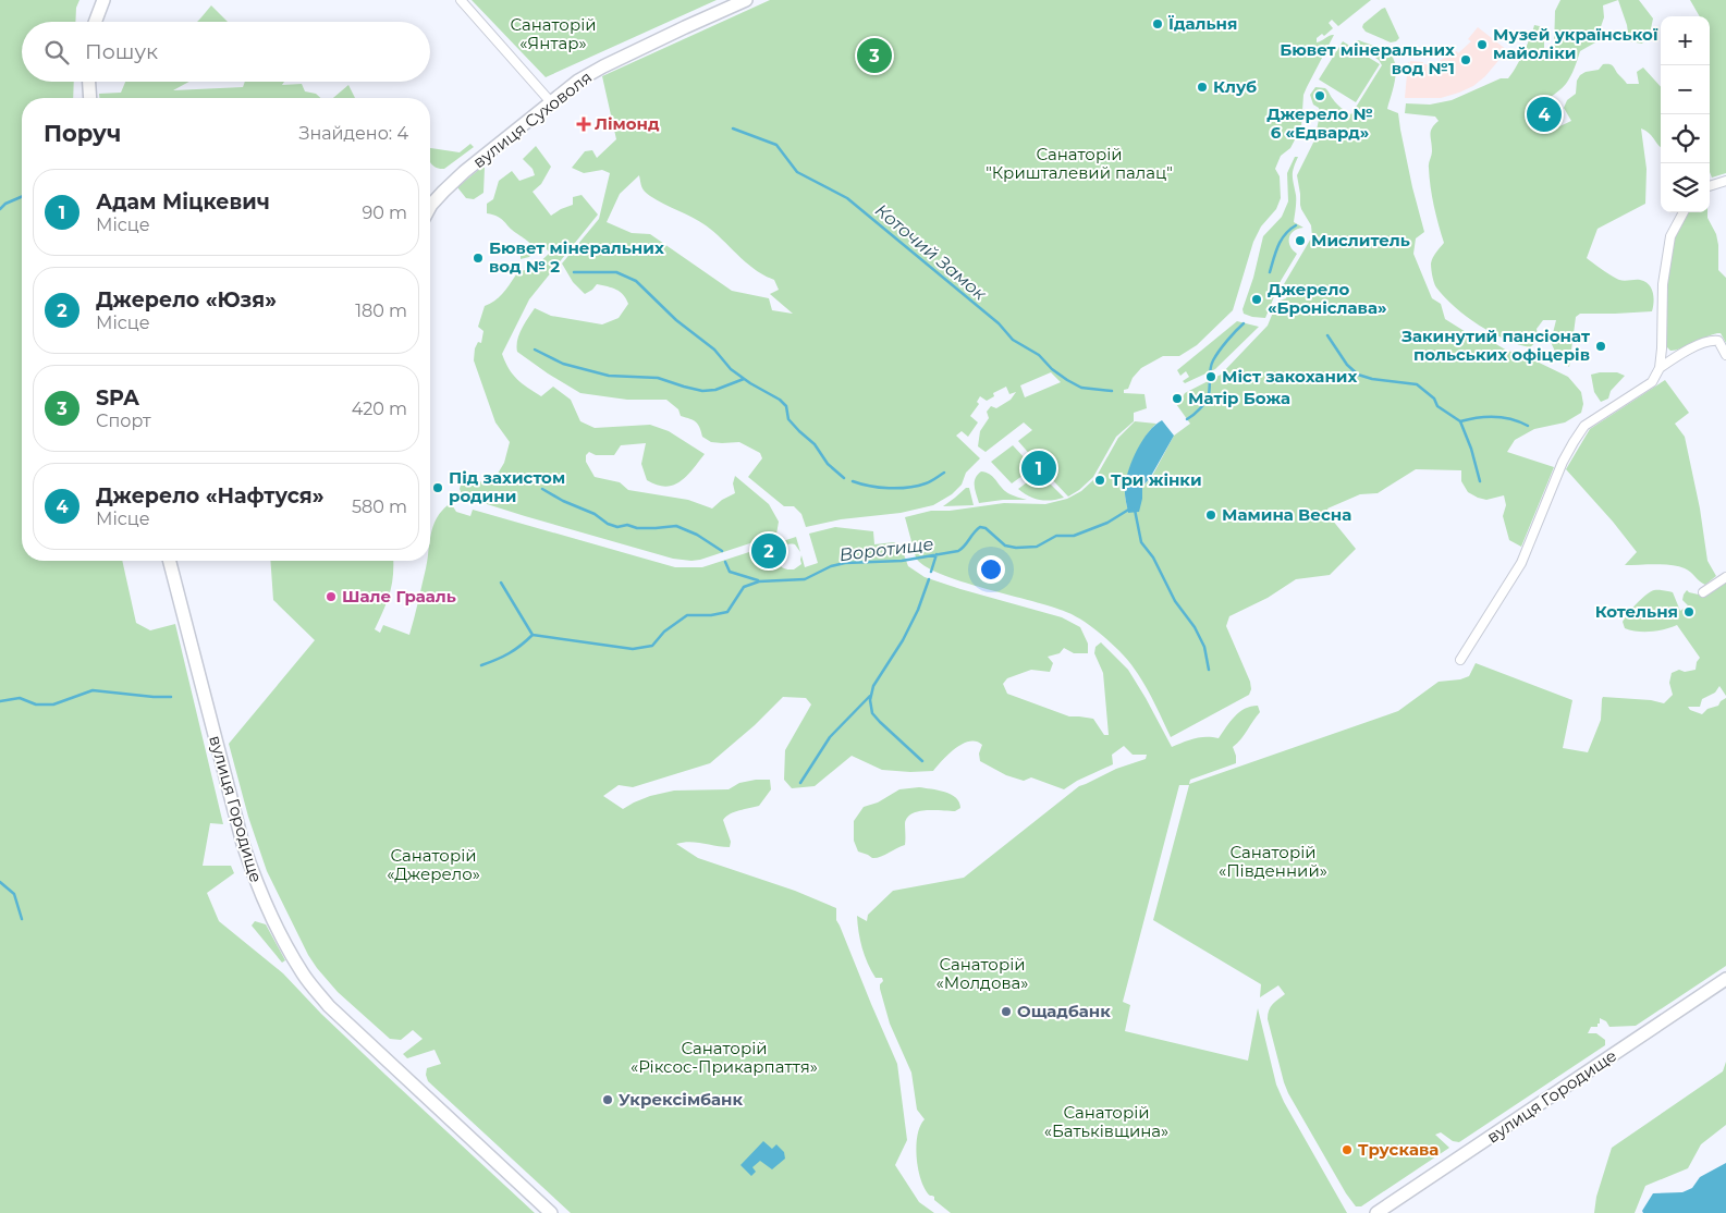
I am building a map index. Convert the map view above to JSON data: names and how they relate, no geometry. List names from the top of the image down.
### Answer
{
  "streets": {
    "street": ["вулиця Суховоля", "вулиця Городище"]
  },
  "water": ["Коточий Замок", "Воротище"],
  "parks": [
    "Санаторій «Янтар»",
    "Санаторій \"Кришталевий палац\"",
    "Санаторій «Південний»",
    "Санаторій «Джерело»",
    "Санаторій «Молдова»",
    "Санаторій «Ріксос-Прикарпаття»",
    "Санаторій «Батьківщина»"
  ],
  "places": {
    "other": [
      "Їдальня",
      "Музей української майоліки",
      "Бювет мінеральних вод №1",
      "Клуб",
      "Джерело № 6 «Едвард»",
      "Мислитель",
      "Бювет мінеральних вод № 2",
      "Джерело «Броніслава»",
      "Закинутий пансіонат польських офіцерів",
      "Міст закоханих",
      "Матір Божа",
      "Три жінки",
      "Під захистом родини",
      "Мамина Весна",
      "Шале Грааль",
      "Котельня",
      "Ощадбанк",
      "Укрексімбанк",
      "Трускава"
    ],
    "health": ["Лімонд"]
  },
  "page": {
    "map_buttons": ["+", "−"],
    "search": "Пошук",
    "pins": [
      "3",
      "4",
      "1",
      "2"
    ],
    "heading": ["Поруч", "Знайдено: 4"],
    "list": [
      {
        "mark": "1",
        "name": "Адам Міцкевич",
        "note": "Місце",
        "value": "90 m"
      },
      {
        "mark": "2",
        "name": "Джерело «Юзя»",
        "note": "Місце",
        "value": "180 m"
      },
      {
        "mark": "3",
        "name": "SPA",
        "note": "Спорт",
        "value": "420 m"
      },
      {
        "mark": "4",
        "name": "Джерело «Нафтуся»",
        "note": "Місце",
        "value": "580 m"
      }
    ]
  }
}
